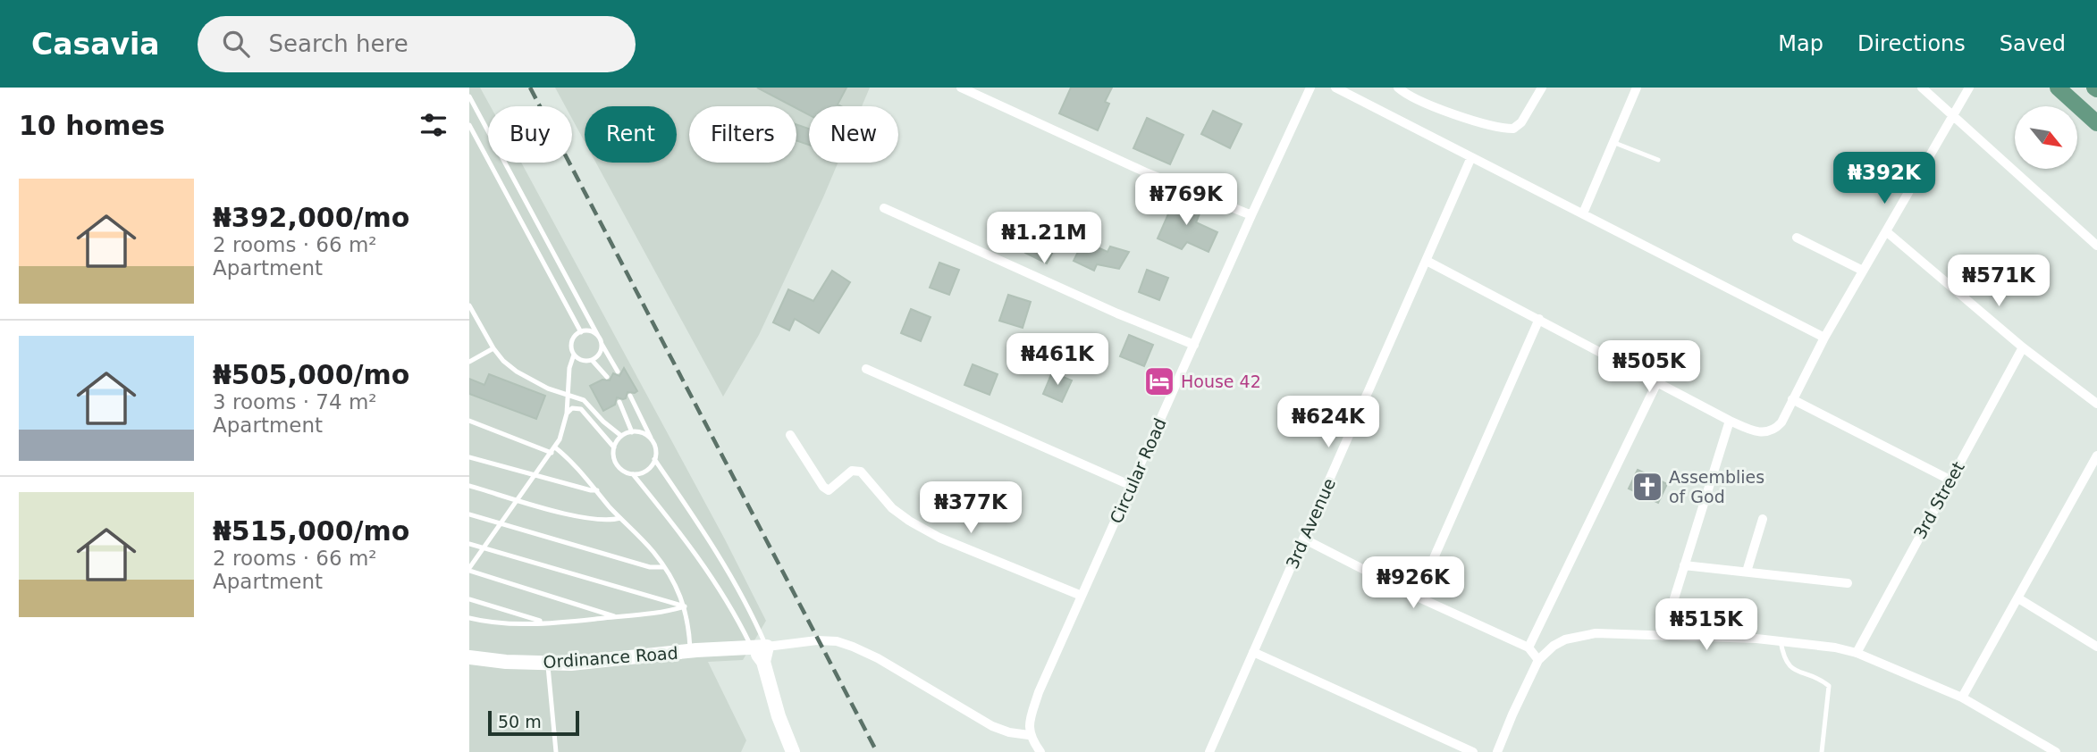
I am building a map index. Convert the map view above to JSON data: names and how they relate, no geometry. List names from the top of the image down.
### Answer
{
  "streets": {
    "street": [
      "Circular Road",
      "3rd Street",
      "3rd Avenue",
      "Ordinance Road"
    ]
  },
  "places": {
    "hotel": ["House 42"],
    "church": ["Assemblies of God"]
  },
  "scale_bar": "50 m",
  "north": "bottom right",
  "page": {
    "header": "Casavia",
    "search": "Search here",
    "nav": ["Map", "Directions", "Saved"],
    "heading": "10 homes",
    "chip": [
      "Buy",
      "Rent",
      "Filters",
      "New"
    ],
    "price": [
      "₦392K",
      "₦769K",
      "₦1.21M",
      "₦571K",
      "₦461K",
      "₦505K",
      "₦624K",
      "₦377K",
      "₦926K",
      "₦515K"
    ],
    "list": [
      {
        "name": "₦392,000/mo",
        "note": "2 rooms · 66 m² · Apartment"
      },
      {
        "name": "₦505,000/mo",
        "note": "3 rooms · 74 m² · Apartment"
      },
      {
        "name": "₦515,000/mo",
        "note": "2 rooms · 66 m² · Apartment"
      }
    ],
    "scale": "50 m"
  }
}
